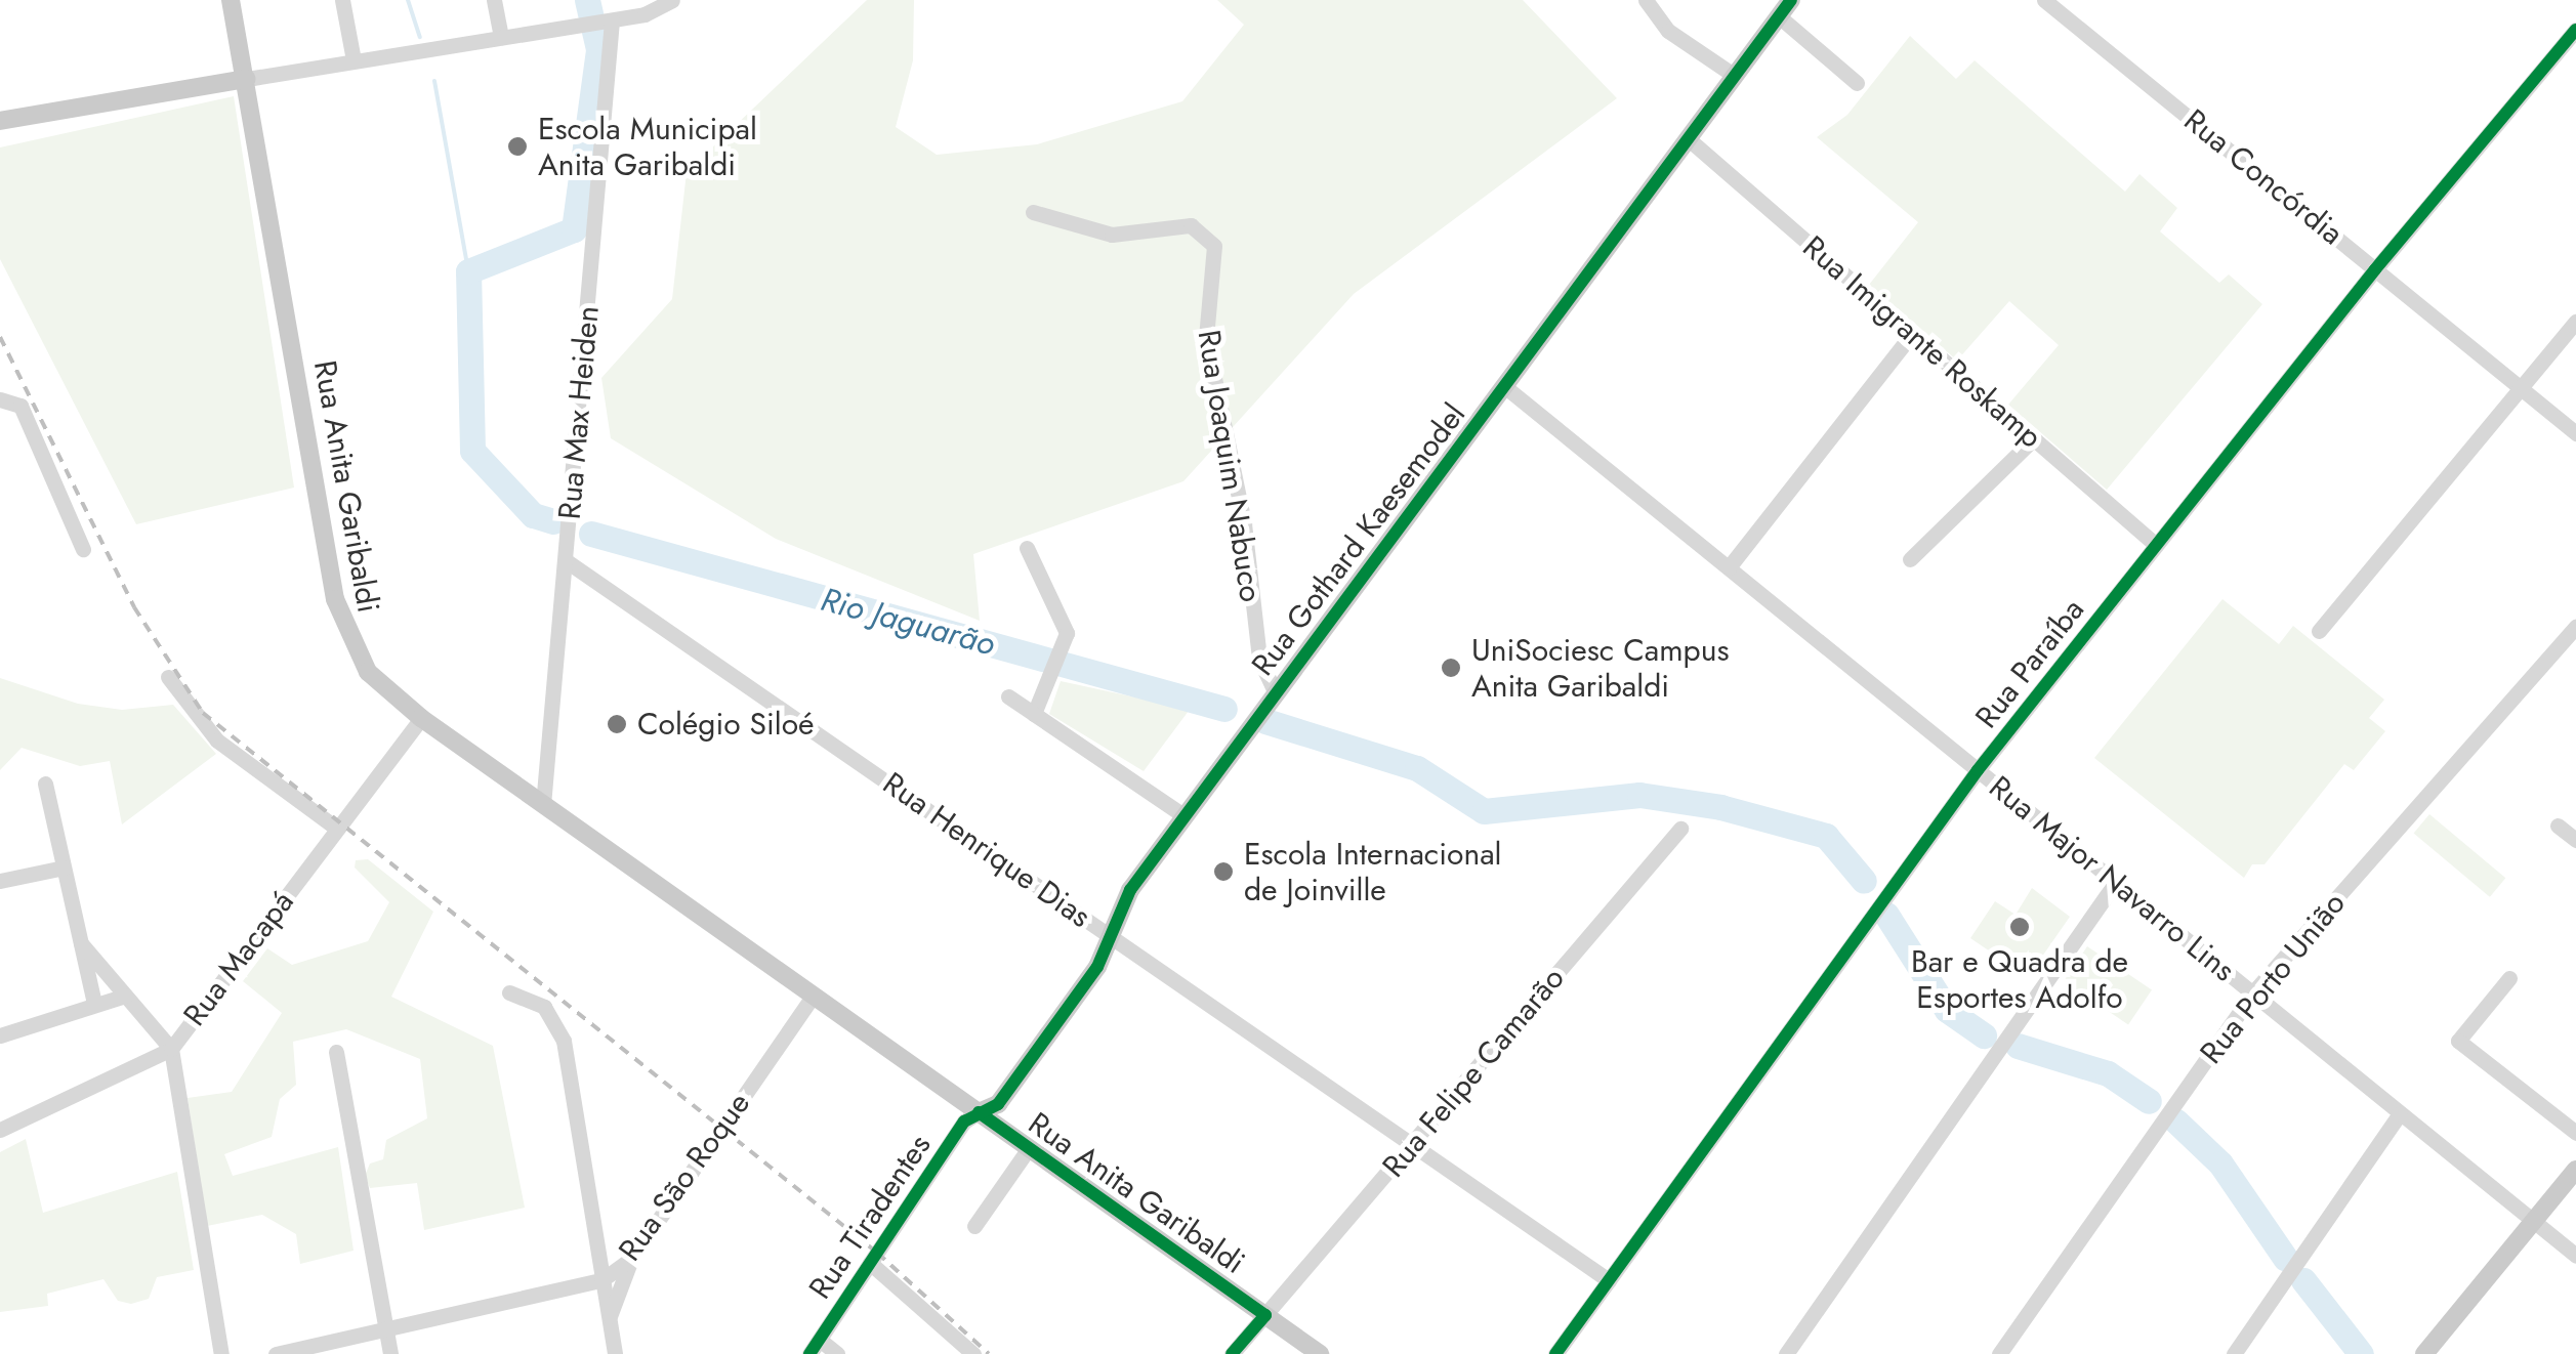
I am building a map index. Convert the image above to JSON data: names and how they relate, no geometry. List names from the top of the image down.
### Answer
{
  "streets": {
    "main road": ["Rua Anita Garibaldi", "Rua Gothard Kaesemodel"],
    "street": [
      "Rua Concórdia",
      "Rua Imigrante Roskamp",
      "Rua Max Heiden",
      "Rua Joaquim Nabuco",
      "Rua Paraíba",
      "Rua Henrique Dias",
      "Rua Major Navarro Lins",
      "Rua Macapá",
      "Rua Porto União",
      "Rua Felipe Camarão",
      "Rua São Roque",
      "Rua Tiradentes"
    ]
  },
  "crossings": [
    ["Rua Concórdia", "Rua Paraíba"],
    ["Rua Imigrante Roskamp", "Rua Gothard Kaesemodel"],
    ["Rua Imigrante Roskamp", "Rua Paraíba"],
    ["Rua Max Heiden", "Rua Anita Garibaldi"],
    ["Rua Max Heiden", "Rua Henrique Dias"],
    ["Rua Joaquim Nabuco", "Rua Gothard Kaesemodel"],
    ["Rua Anita Garibaldi", "Rua Gothard Kaesemodel"],
    ["Rua Anita Garibaldi", "Rua Macapá"],
    ["Rua Anita Garibaldi", "Rua Felipe Camarão"],
    ["Rua Anita Garibaldi", "Rua São Roque"],
    ["Rua Anita Garibaldi", "Rua Tiradentes"],
    ["Rua Gothard Kaesemodel", "Rua Henrique Dias"],
    ["Rua Gothard Kaesemodel", "Rua Major Navarro Lins"],
    ["Rua Gothard Kaesemodel", "Rua Tiradentes"],
    ["Rua Paraíba", "Rua Henrique Dias"],
    ["Rua Paraíba", "Rua Major Navarro Lins"],
    ["Rua Henrique Dias", "Rua Felipe Camarão"],
    ["Rua Major Navarro Lins", "Rua Porto União"]
  ],
  "water": ["Rio Jaguarão"],
  "places": [
    "Escola Municipal Anita Garibaldi",
    "UniSociesc Campus Anita Garibaldi",
    "Colégio Siloé",
    "Escola Internacional de Joinville",
    "Bar e Quadra de Esportes Adolfo"
  ]
}
